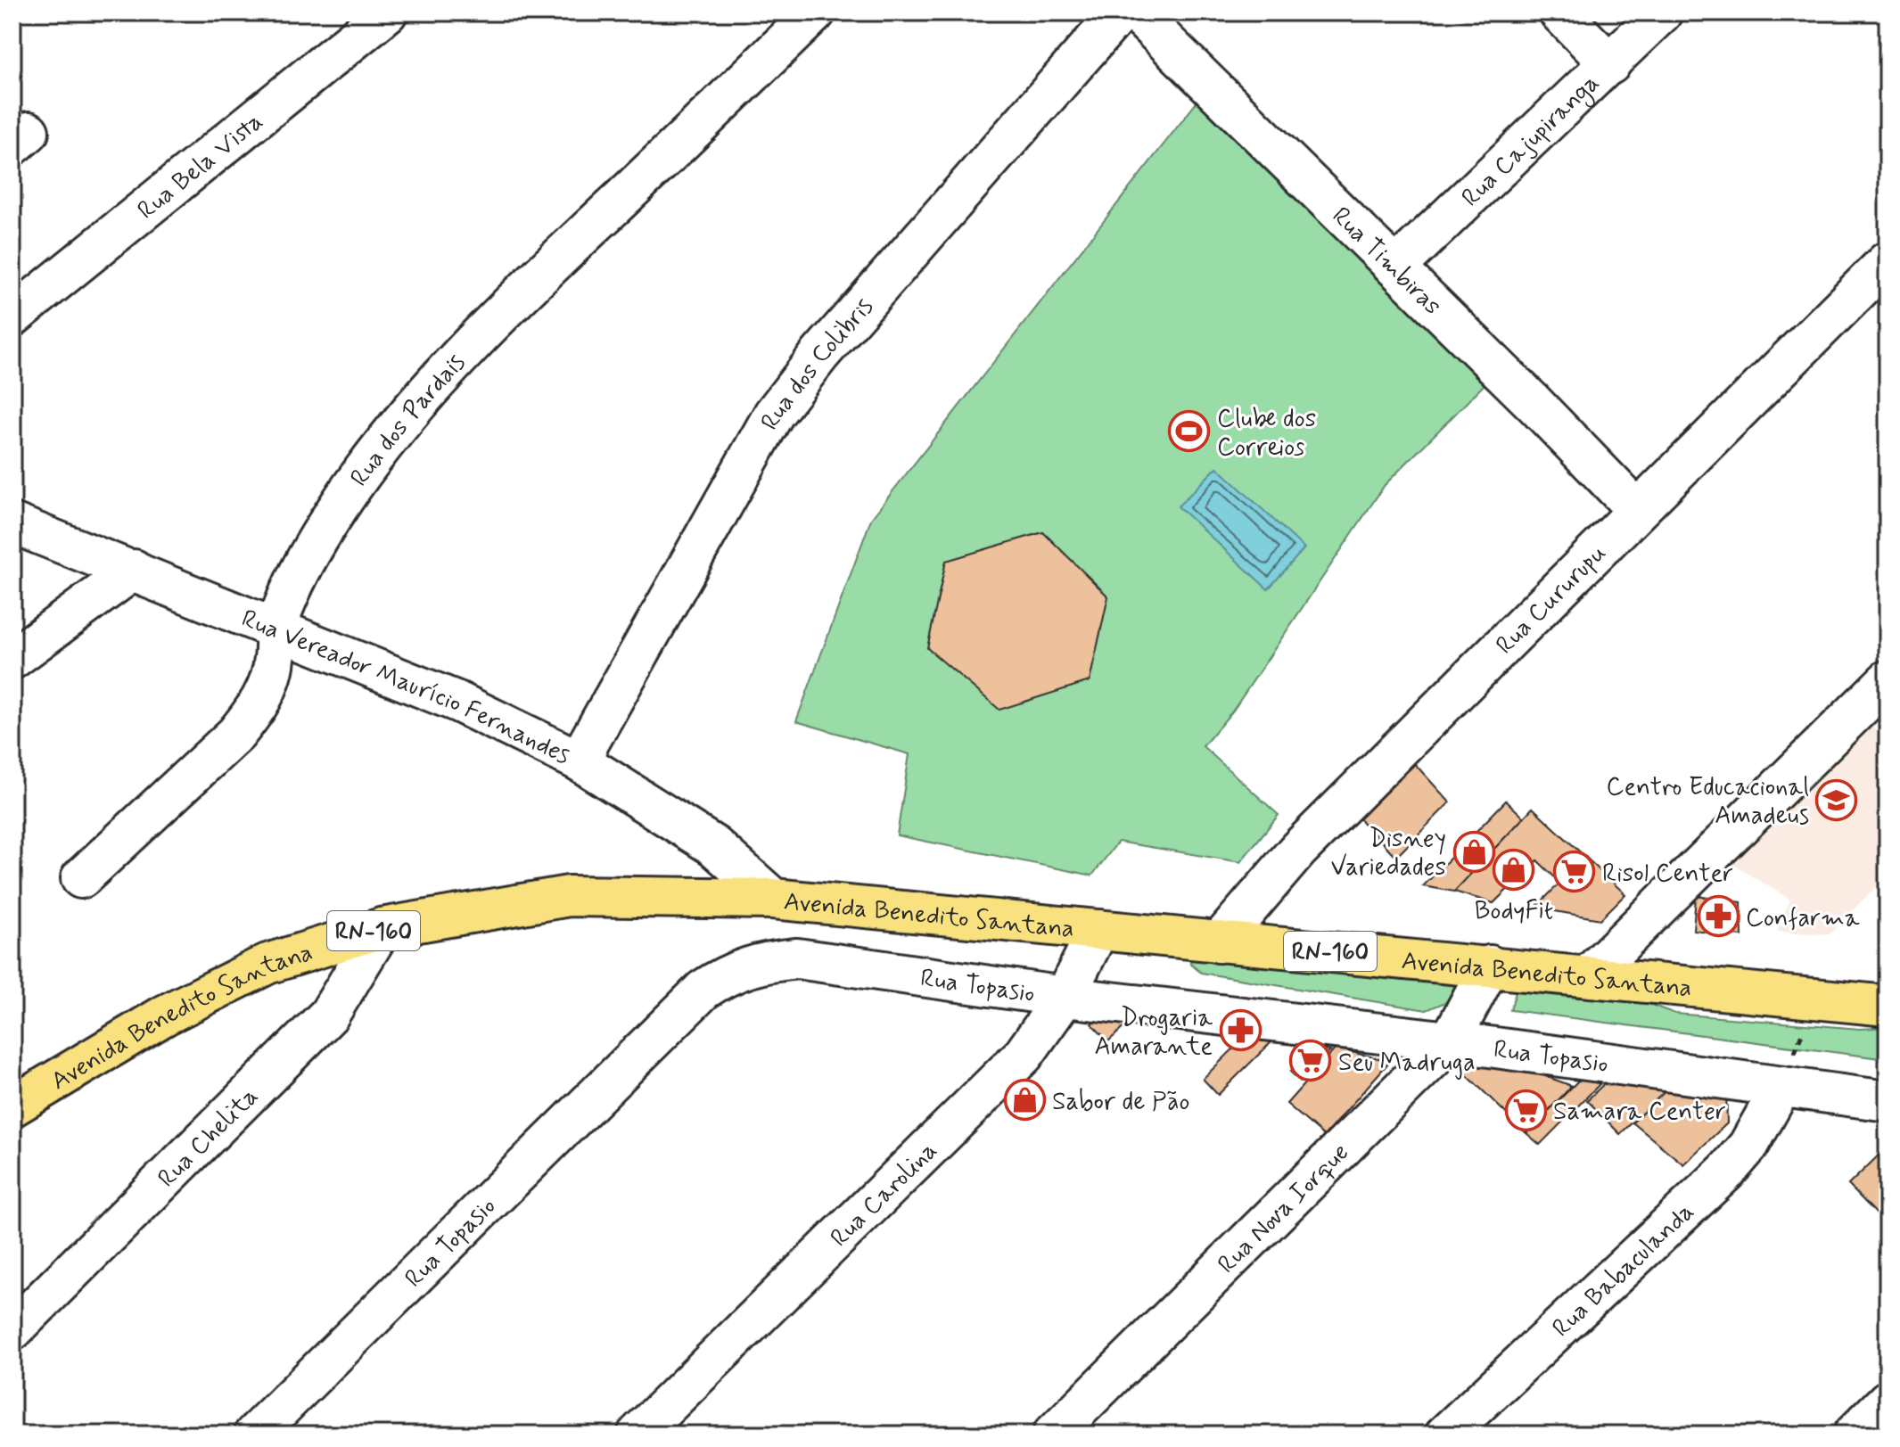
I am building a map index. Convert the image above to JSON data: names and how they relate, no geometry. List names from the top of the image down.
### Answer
{
  "streets": {
    "main road": ["Avenida Benedito Santana", "RN-160"],
    "street": [
      "Rua Cajupiranga",
      "Rua Bela Vista",
      "Rua Timbiras",
      "Rua dos Colibris",
      "Rua dos Pardais",
      "Rua Cururupu",
      "Rua Vereador Maurício Fernandes",
      "Rua Topasio",
      "Rua Chelita",
      "Rua Carolina",
      "Rua Nova Iorque",
      "Rua Babaculanda"
    ]
  },
  "crossings": [
    ["Rua Cajupiranga", "Rua Timbiras"],
    ["Rua Timbiras", "Rua Cururupu"],
    ["Rua dos Colibris", "Rua Vereador Maurício Fernandes"],
    ["Rua dos Pardais", "Rua Vereador Maurício Fernandes"],
    ["Rua Cururupu", "Avenida Benedito Santana"],
    ["Rua Vereador Maurício Fernandes", "Avenida Benedito Santana"],
    ["Avenida Benedito Santana", "Rua Chelita"],
    ["Avenida Benedito Santana", "Rua Carolina"],
    ["Avenida Benedito Santana", "Rua Nova Iorque"],
    ["Rua Topasio", "Rua Carolina"],
    ["Rua Topasio", "Rua Nova Iorque"],
    ["Rua Topasio", "Rua Babaculanda"]
  ],
  "places": {
    "sports": ["Clube dos Correios"],
    "school or university": ["Centro Educacional Amadeus"],
    "shop": ["Disney Variedades", "BodyFit", "Sabor de Pão"],
    "supermarket": ["Risol Center", "Seu Madruga", "Samara Center"],
    "pharmacy": ["Confarma", "Drogaria Amarante"]
  }
}
